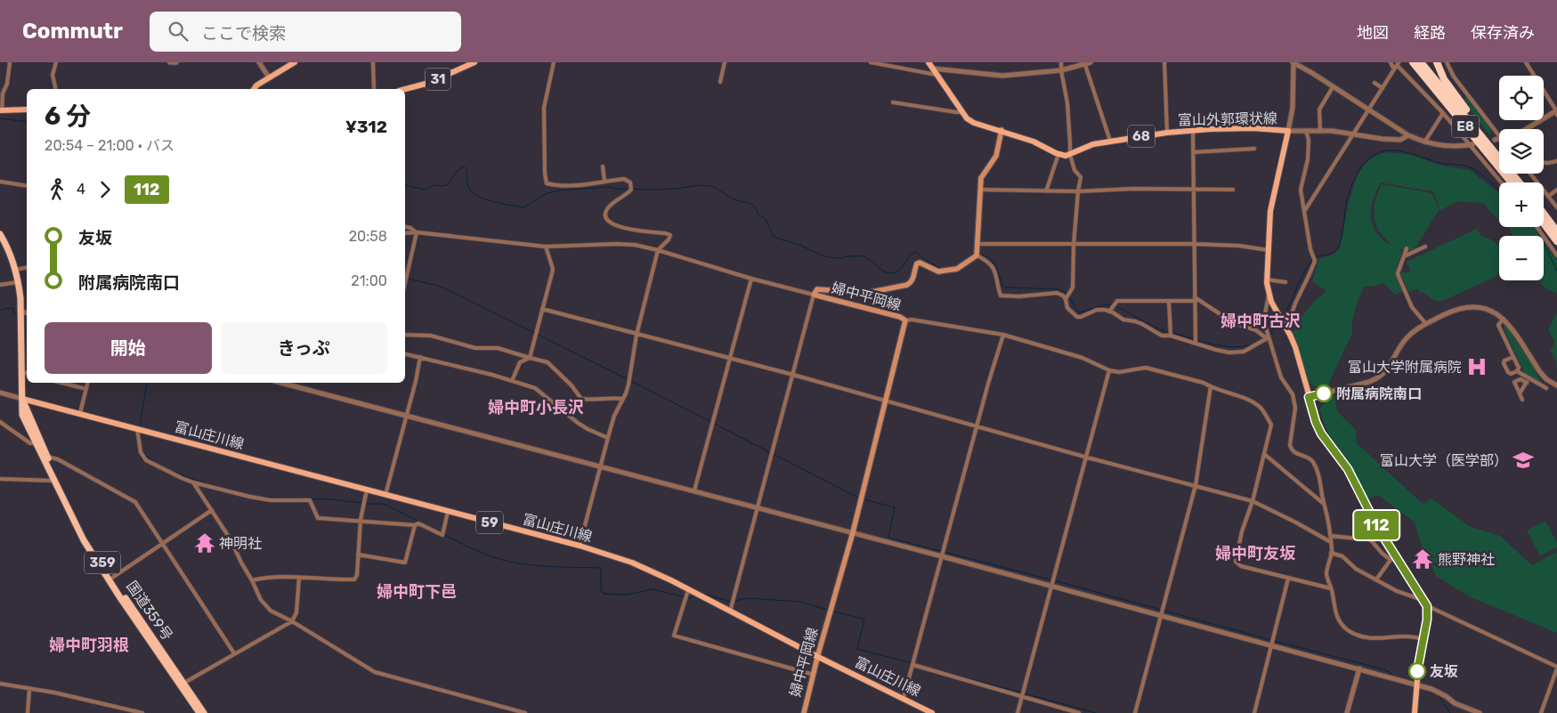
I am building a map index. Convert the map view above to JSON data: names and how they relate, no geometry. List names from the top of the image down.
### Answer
{
  "streets": {
    "highway": ["E8", "359", "国道359号"],
    "main road": [
      "31",
      "富山外郭環状線",
      "68",
      "婦中平岡線",
      "富山庄川線",
      "59"
    ]
  },
  "crossings": [
    ["婦中平岡線", "富山庄川線"],
    ["富山庄川線", "国道359号"]
  ],
  "districts": [
    "婦中町古沢",
    "婦中町小長沢",
    "婦中町友坂",
    "婦中町下邑",
    "婦中町羽根"
  ],
  "places": {
    "hospital": ["富山大学附属病院"],
    "other": ["附属病院南口", "友坂"],
    "school or university": ["富山大学（医学部）"],
    "temple": ["神明社", "熊野神社"]
  },
  "lines": ["bus line 112"],
  "page": {
    "header": "Commutr",
    "search": "ここで検索",
    "nav": ["地図", "経路", "保存済み"],
    "on_map": "112",
    "map_buttons": ["+", "−"],
    "heading": ["6 分", "20:54 – 21:00 · バス", "¥312"],
    "legs": ["4", "112"],
    "list": [
      {
        "name": "友坂",
        "value": "20:58"
      },
      {
        "name": "附属病院南口",
        "value": "21:00"
      }
    ],
    "buttons": ["開始", "きっぷ"]
  }
}
